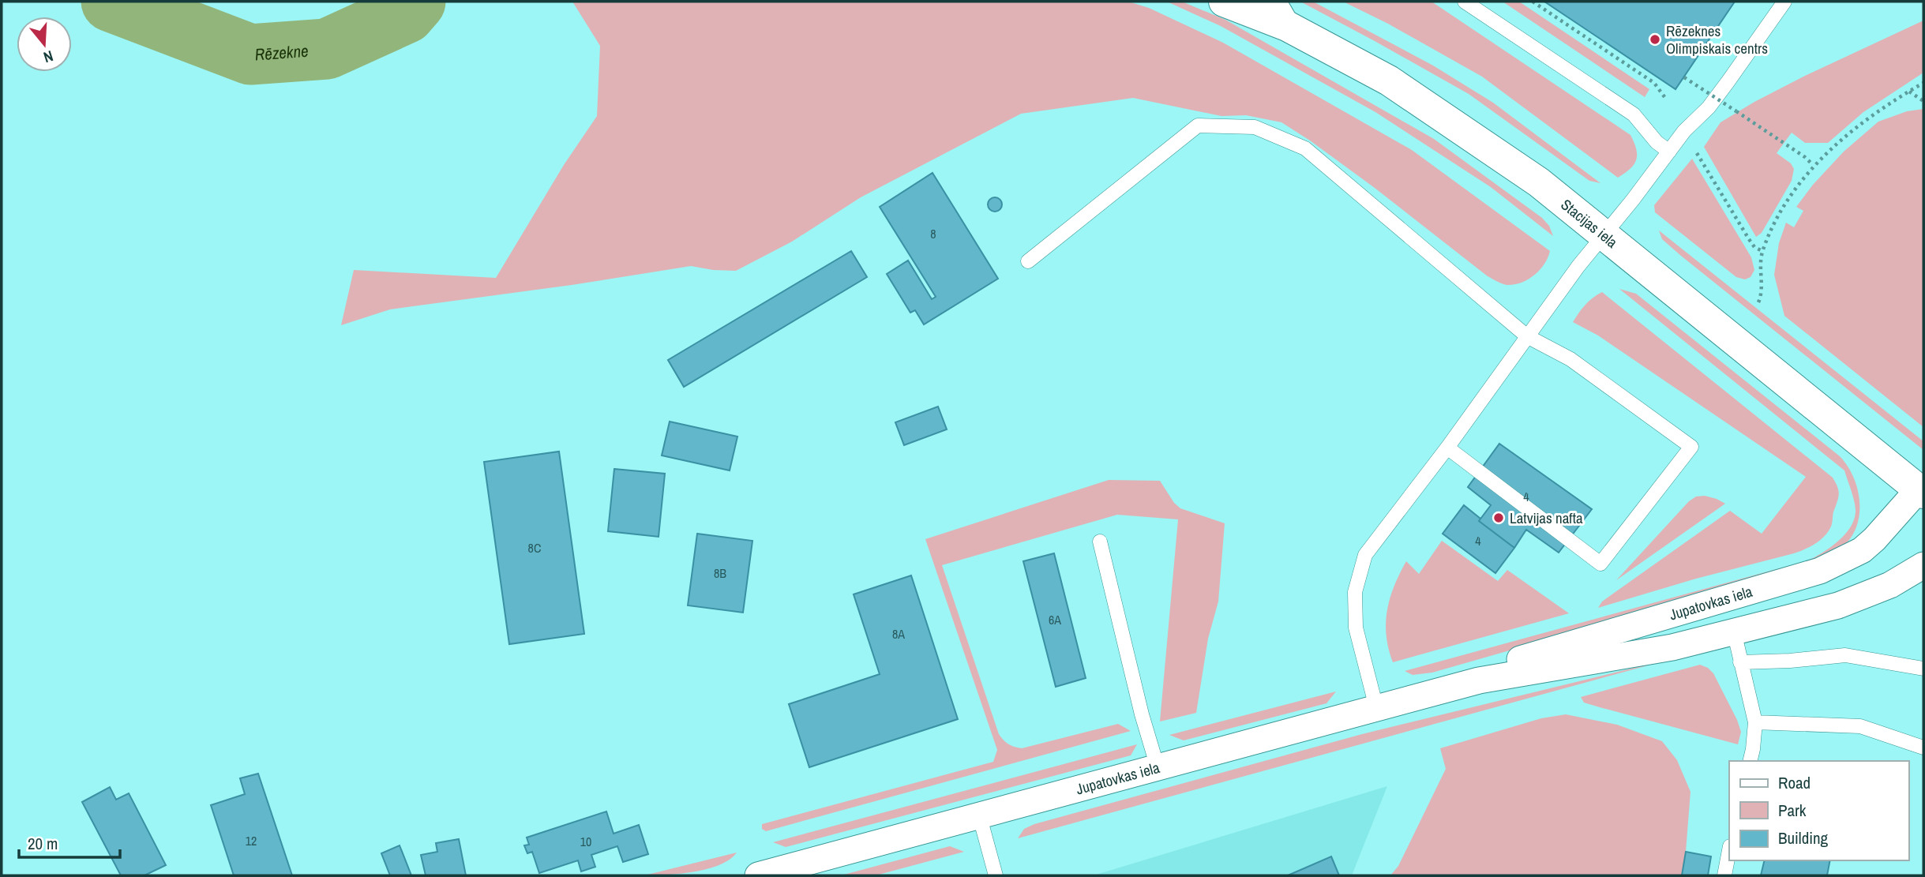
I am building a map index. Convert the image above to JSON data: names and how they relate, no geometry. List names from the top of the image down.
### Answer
{
  "streets": {
    "main road": ["Stacijas iela"],
    "street": ["Jupatovkas iela"]
  },
  "crossings": [
    ["Stacijas iela", "Jupatovkas iela"]
  ],
  "water": ["Rēzekne"],
  "places": ["Rēzeknes Olimpiskais centrs", "Latvijas nafta"],
  "house_numbers": [
    "8",
    "4",
    "4",
    "8C",
    "8B",
    "6A",
    "8A",
    "12",
    "10"
  ],
  "legend": ["Road", "Park", "Building"],
  "scale_bar": "20 m",
  "north": "bottom"
}
